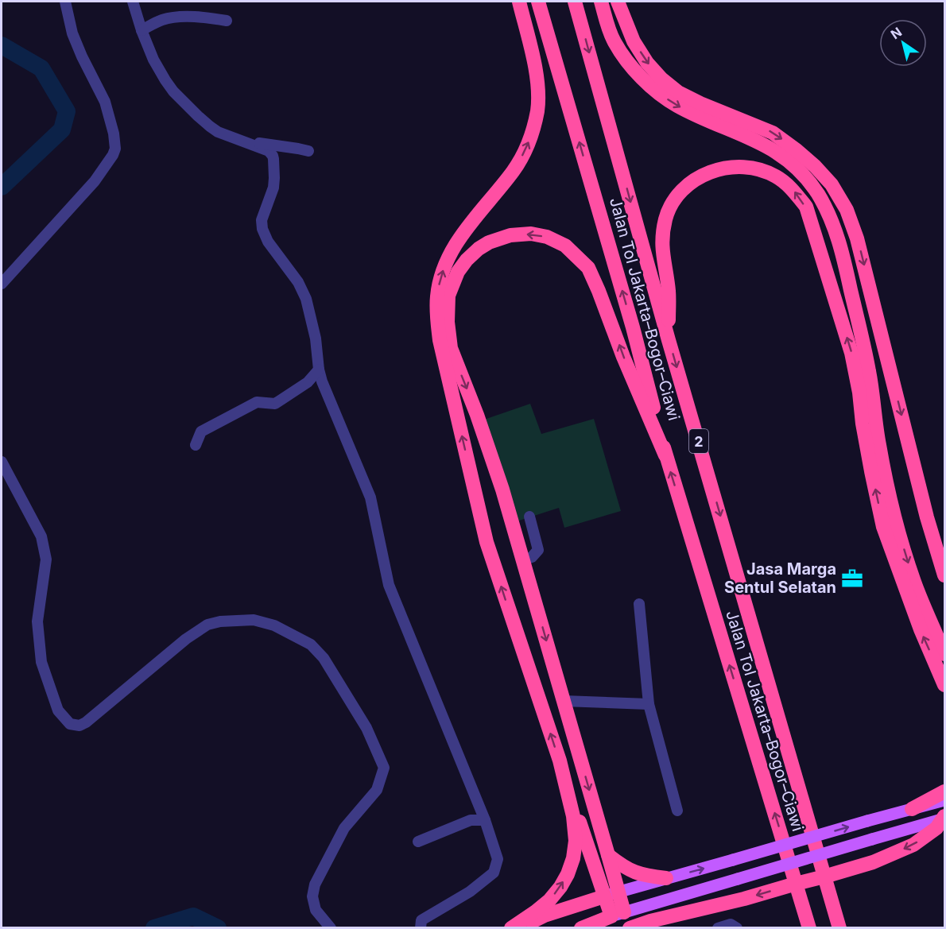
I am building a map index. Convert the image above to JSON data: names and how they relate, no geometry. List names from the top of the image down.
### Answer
{
  "streets": {
    "highway": ["Jalan Tol Jakarta–Bogor–Ciawi", "2"]
  },
  "places": {
    "office": ["Jasa Marga Sentul Selatan"]
  },
  "north": "top left"
}
